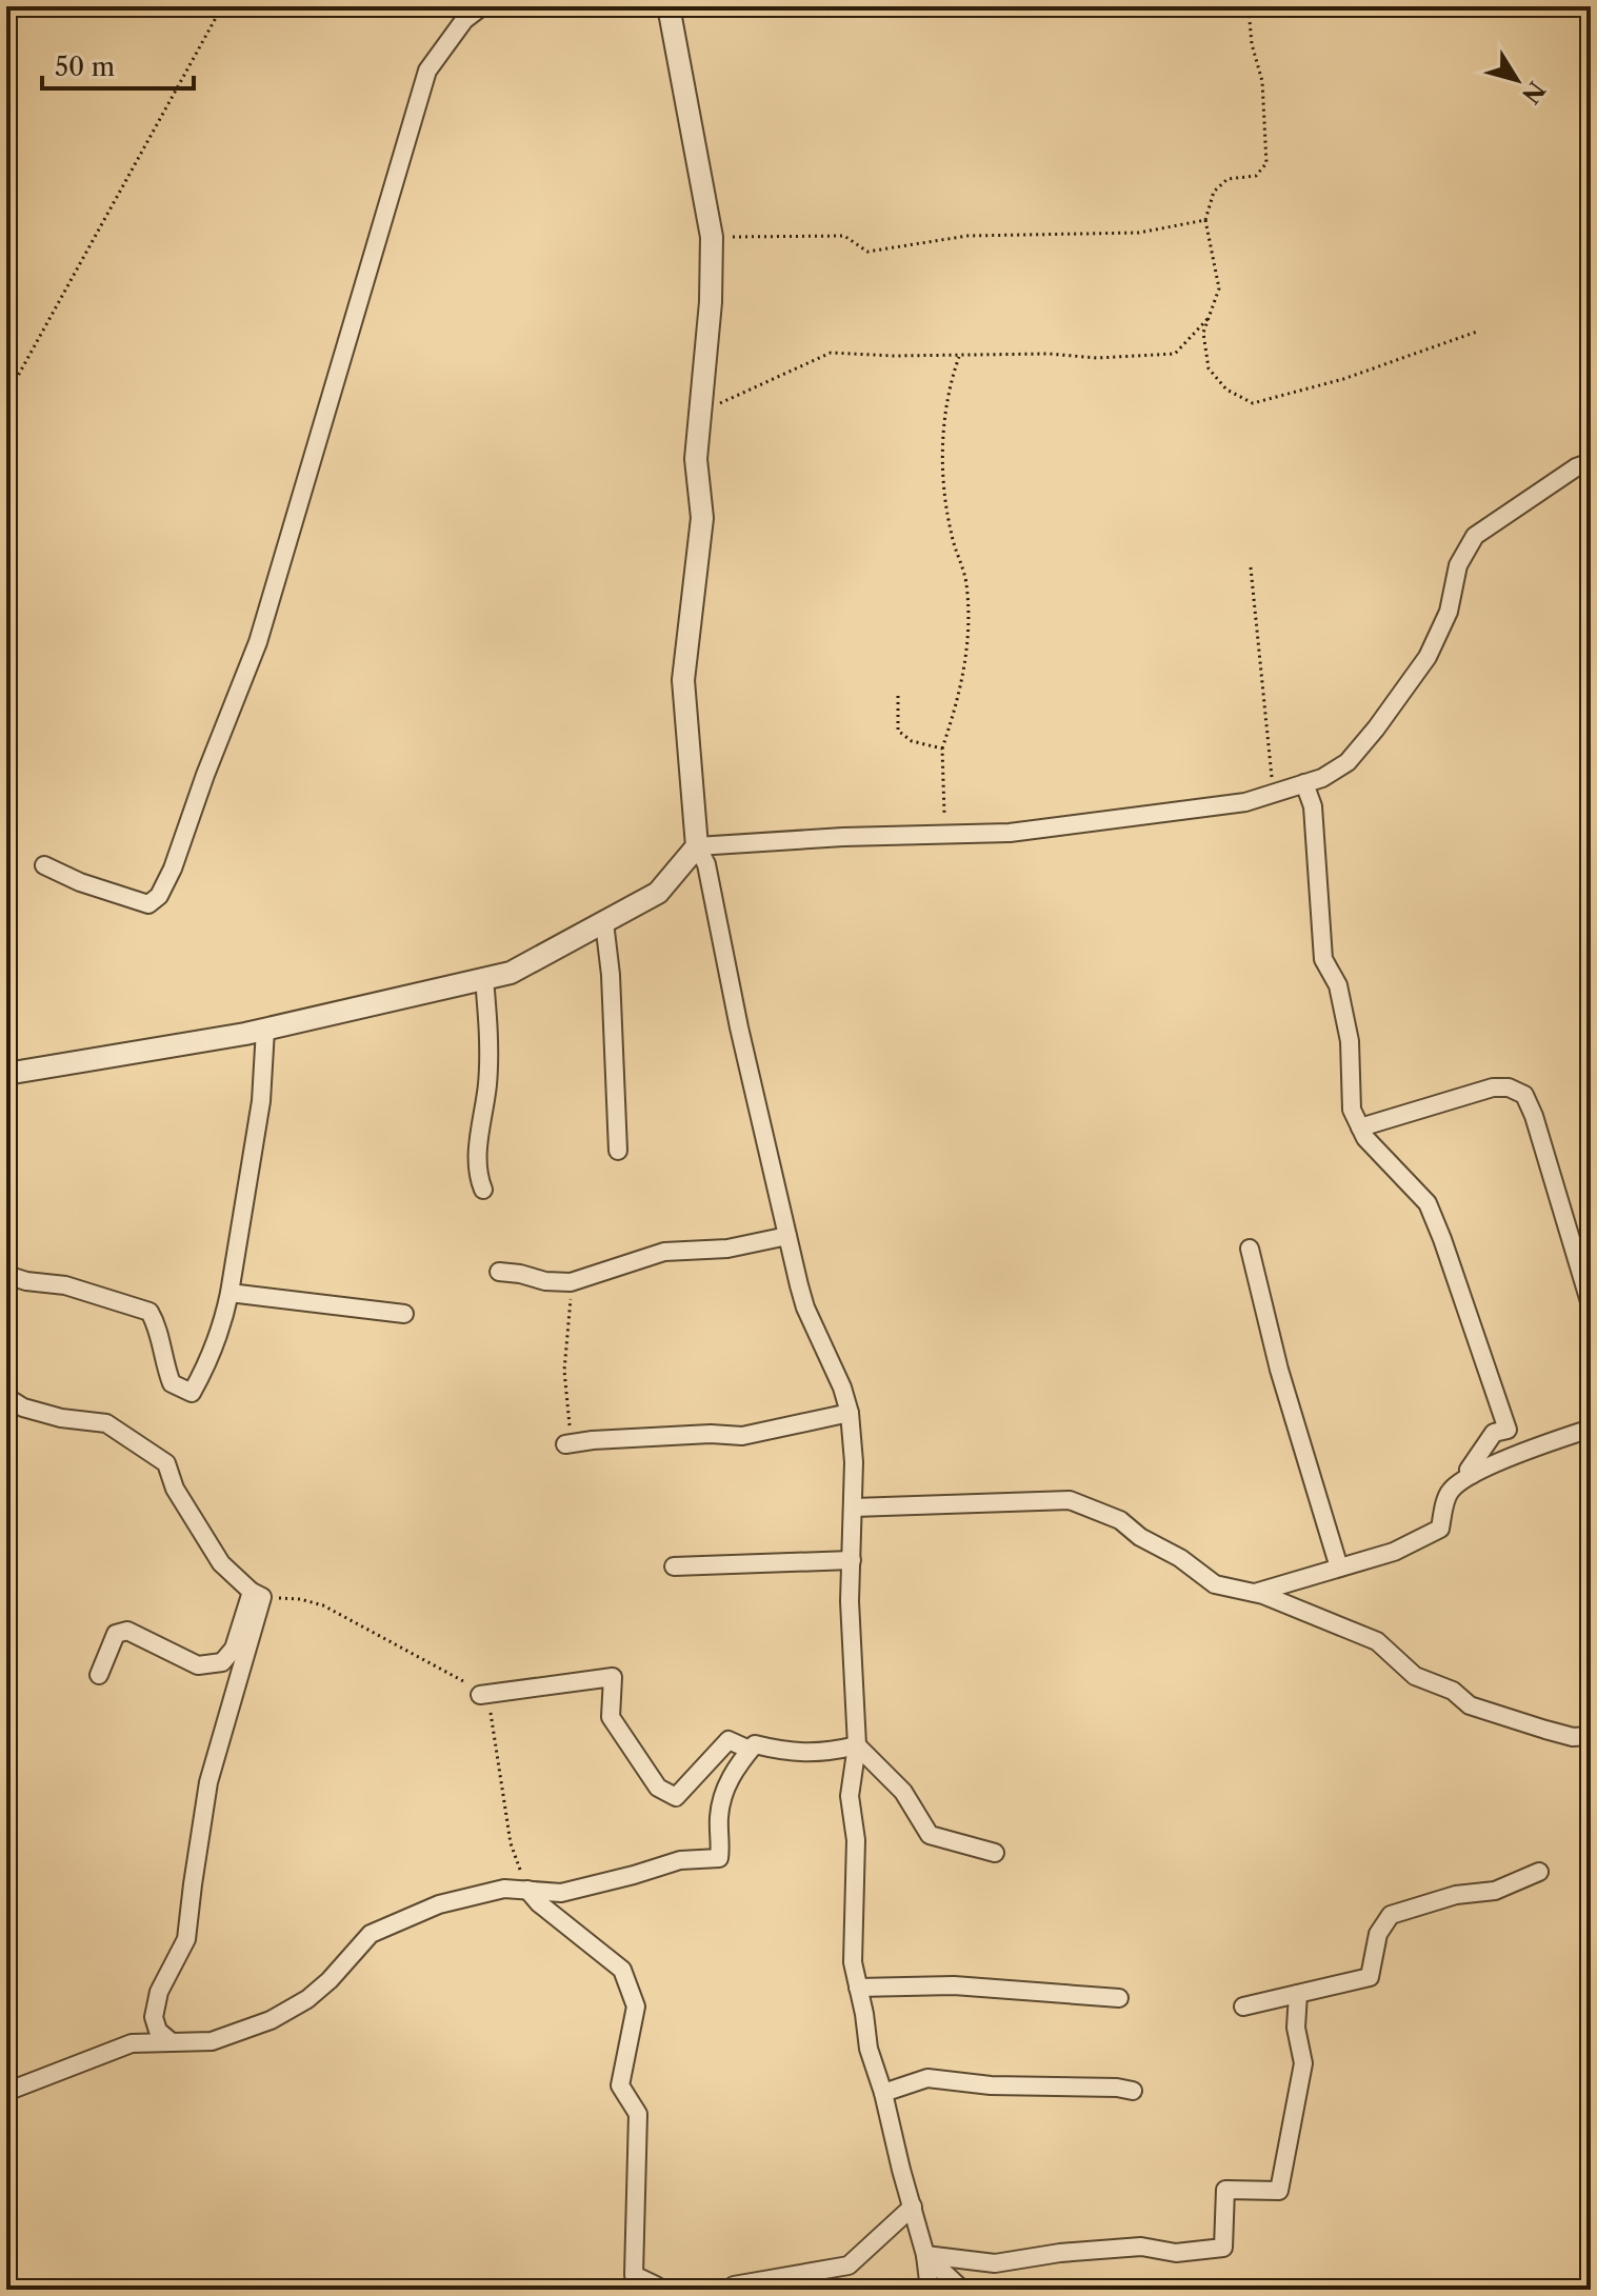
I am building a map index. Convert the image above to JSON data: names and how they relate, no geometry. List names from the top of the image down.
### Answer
{
  "scale_bar": "50 m",
  "north": "bottom right"
}
